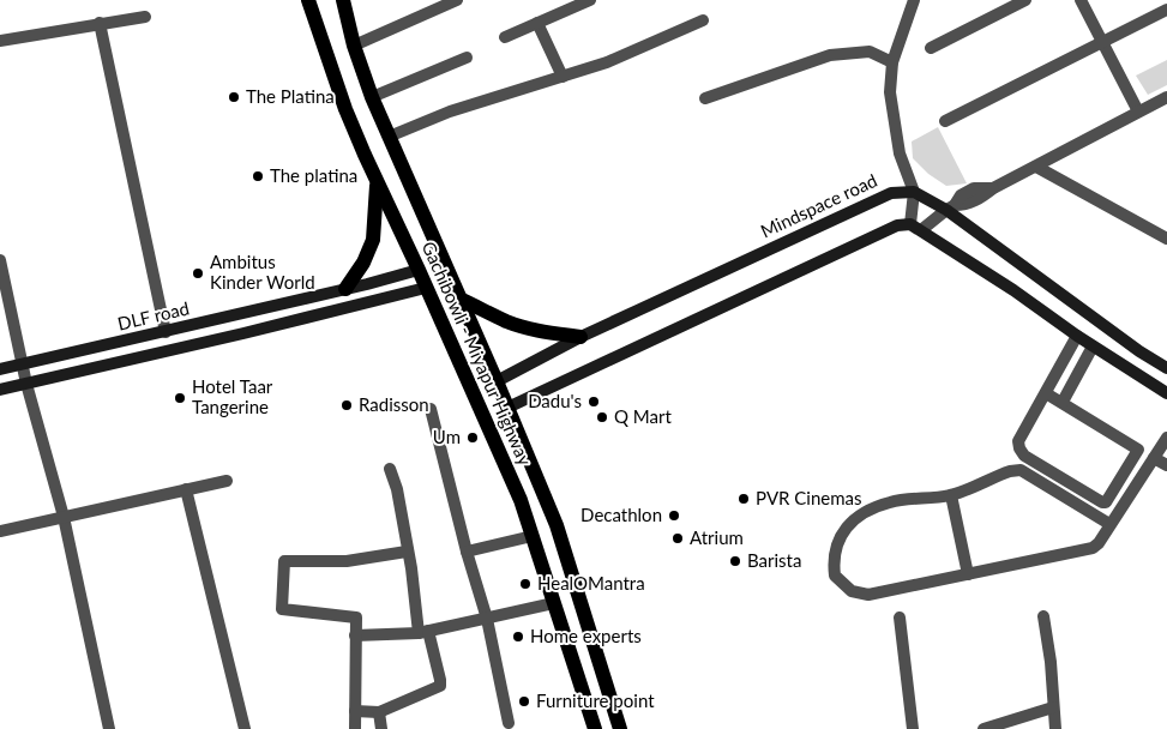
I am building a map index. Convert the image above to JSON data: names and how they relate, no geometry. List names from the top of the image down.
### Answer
{
  "streets": {
    "main road": ["Mindspace road", "DLF road", "Gachibowli - Miyapur Highway"]
  },
  "crossings": [
    ["Mindspace road", "Gachibowli - Miyapur Highway"],
    ["DLF road", "Gachibowli - Miyapur Highway"]
  ],
  "places": [
    "The Platina",
    "The platina",
    "Ambitus Kinder World",
    "Hotel Taar Tangerine",
    "Dadu's",
    "Radisson",
    "Q Mart",
    "Um",
    "PVR Cinemas",
    "Decathlon",
    "Atrium",
    "Barista",
    "HealOMantra",
    "Home experts",
    "Furniture point"
  ]
}
